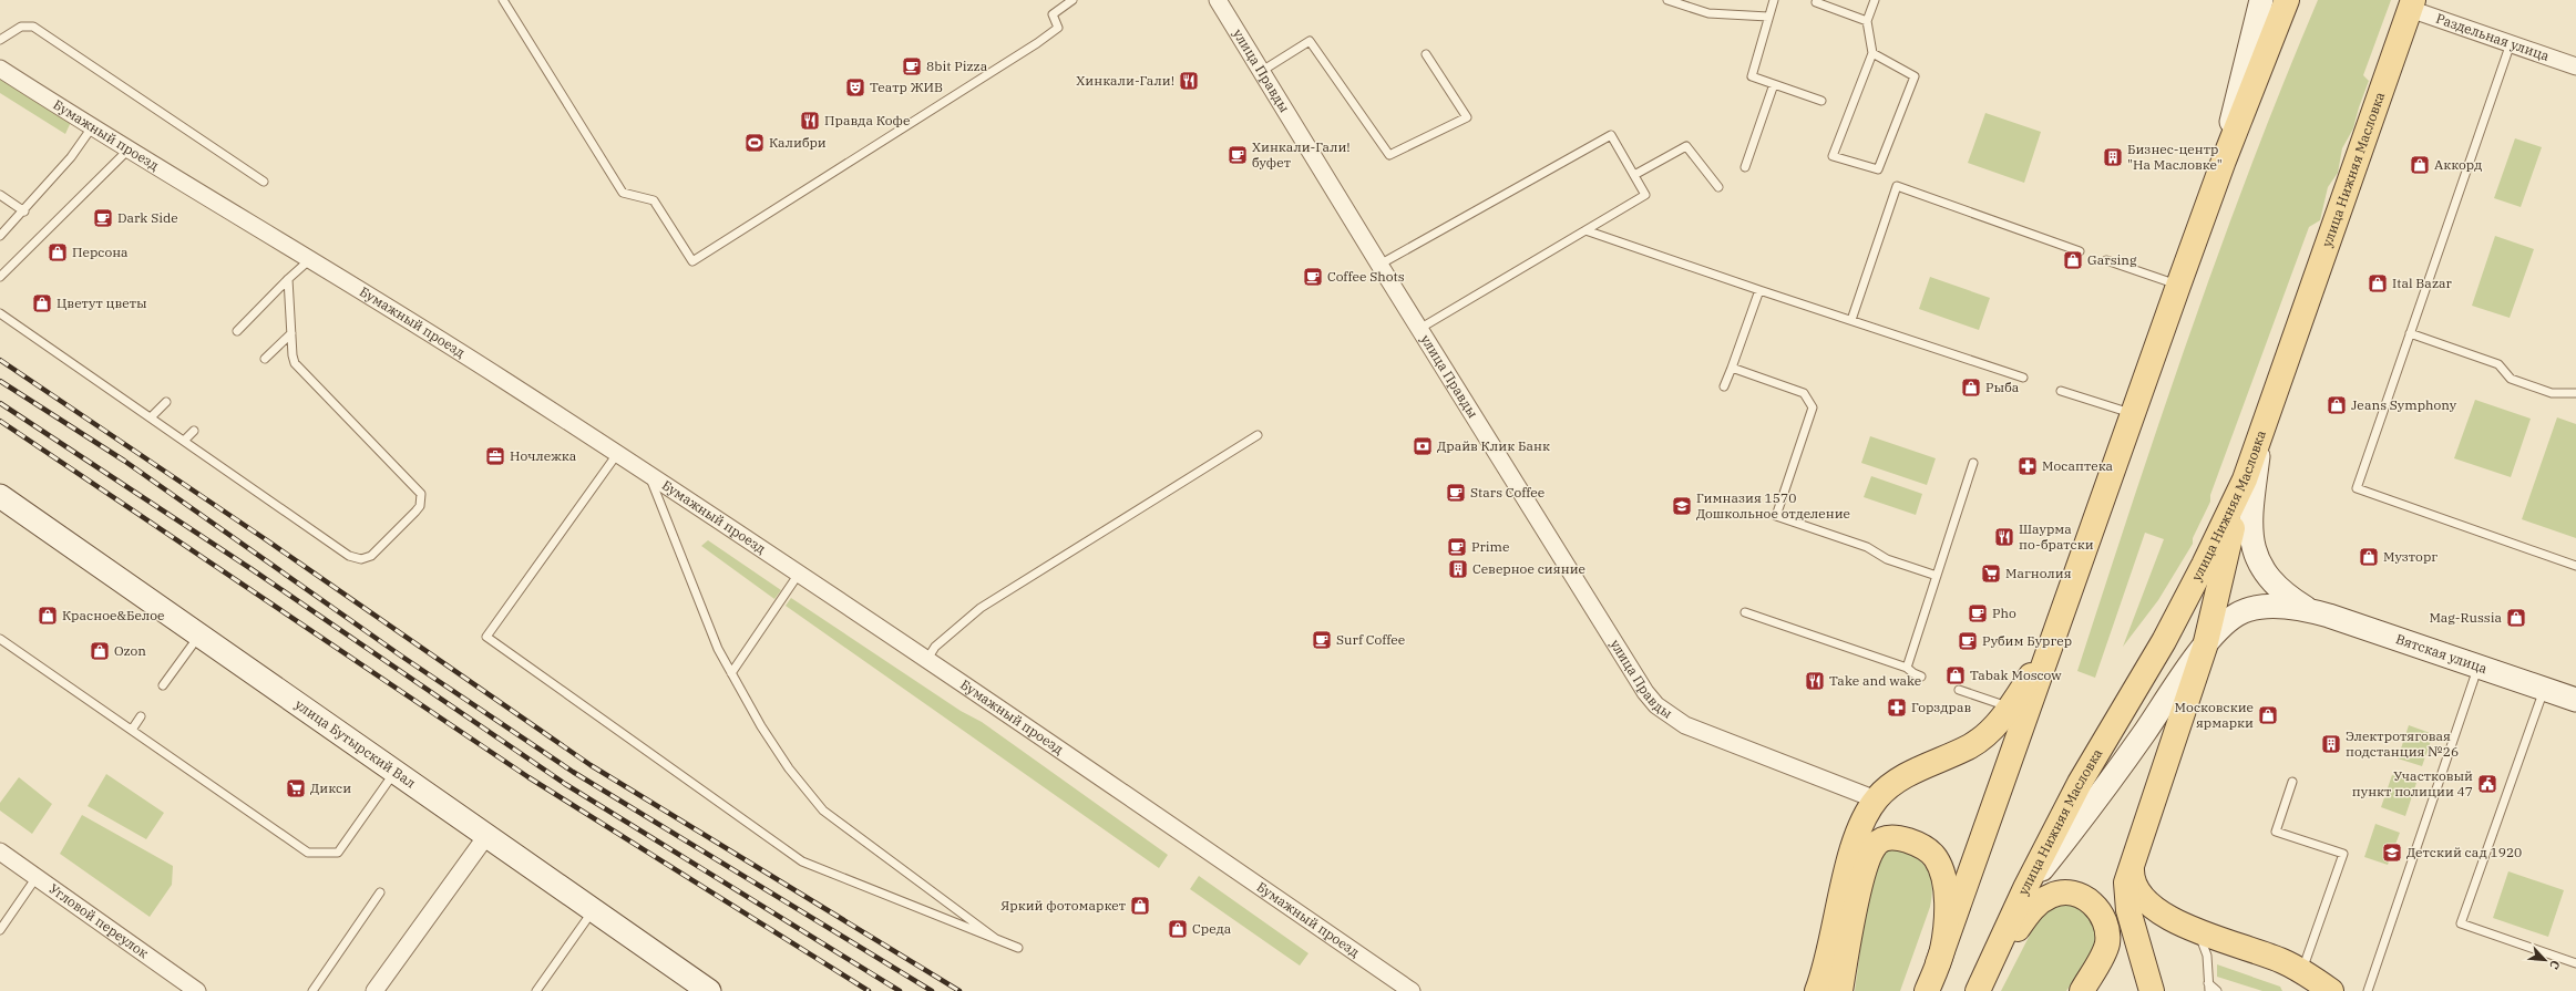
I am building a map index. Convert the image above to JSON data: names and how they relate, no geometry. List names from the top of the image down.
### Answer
{
  "streets": {
    "main road": ["улица Нижняя Масловка"],
    "street": [
      "Раздельная улица",
      "улица Правды",
      "Бумажный проезд",
      "Вятская улица",
      "улица Бутырский Вал",
      "Угловой переулок"
    ]
  },
  "crossings": [
    ["Раздельная улица", "улица Нижняя Масловка"],
    ["улица Нижняя Масловка", "Вятская улица"]
  ],
  "places": {
    "cafe": [
      "8bit Pizza",
      "Хинкали-Гали! буфет",
      "Dark Side",
      "Coffee Shots",
      "Stars Coffee",
      "Prime",
      "Pho",
      "Surf Coffee",
      "Рубим Бургер"
    ],
    "restaurant": [
      "Хинкали-Гали!",
      "Правда Кофе",
      "Шаурма по-братски",
      "Take and wake"
    ],
    "theatre": ["Театр ЖИВ"],
    "sports": ["Калибри"],
    "building": ["Бизнес-центр \"На Масловке\"", "Северное сияние", "Электротяговая подстанция №26"],
    "shop": [
      "Аккорд",
      "Персона",
      "Garsing",
      "Ital Bazar",
      "Цветут цветы",
      "Рыба",
      "Jeans Symphony",
      "Музторг",
      "Красное&Белое",
      "Mag-Russia",
      "Ozon",
      "Tabak Moscow",
      "Московские ярмарки",
      "Яркий фотомаркет",
      "Среда"
    ],
    "bank": ["Драйв Клик Банк"],
    "office": ["Ночлежка"],
    "pharmacy": ["Мосаптека", "Горздрав"],
    "school or university": ["Гимназия 1570 Дошкольное отделение", "Детский сад 1920"],
    "supermarket": ["Магнолия", "Дикси"],
    "public building": ["Участковый пункт полиции 47"]
  },
  "north": "bottom right"
}
